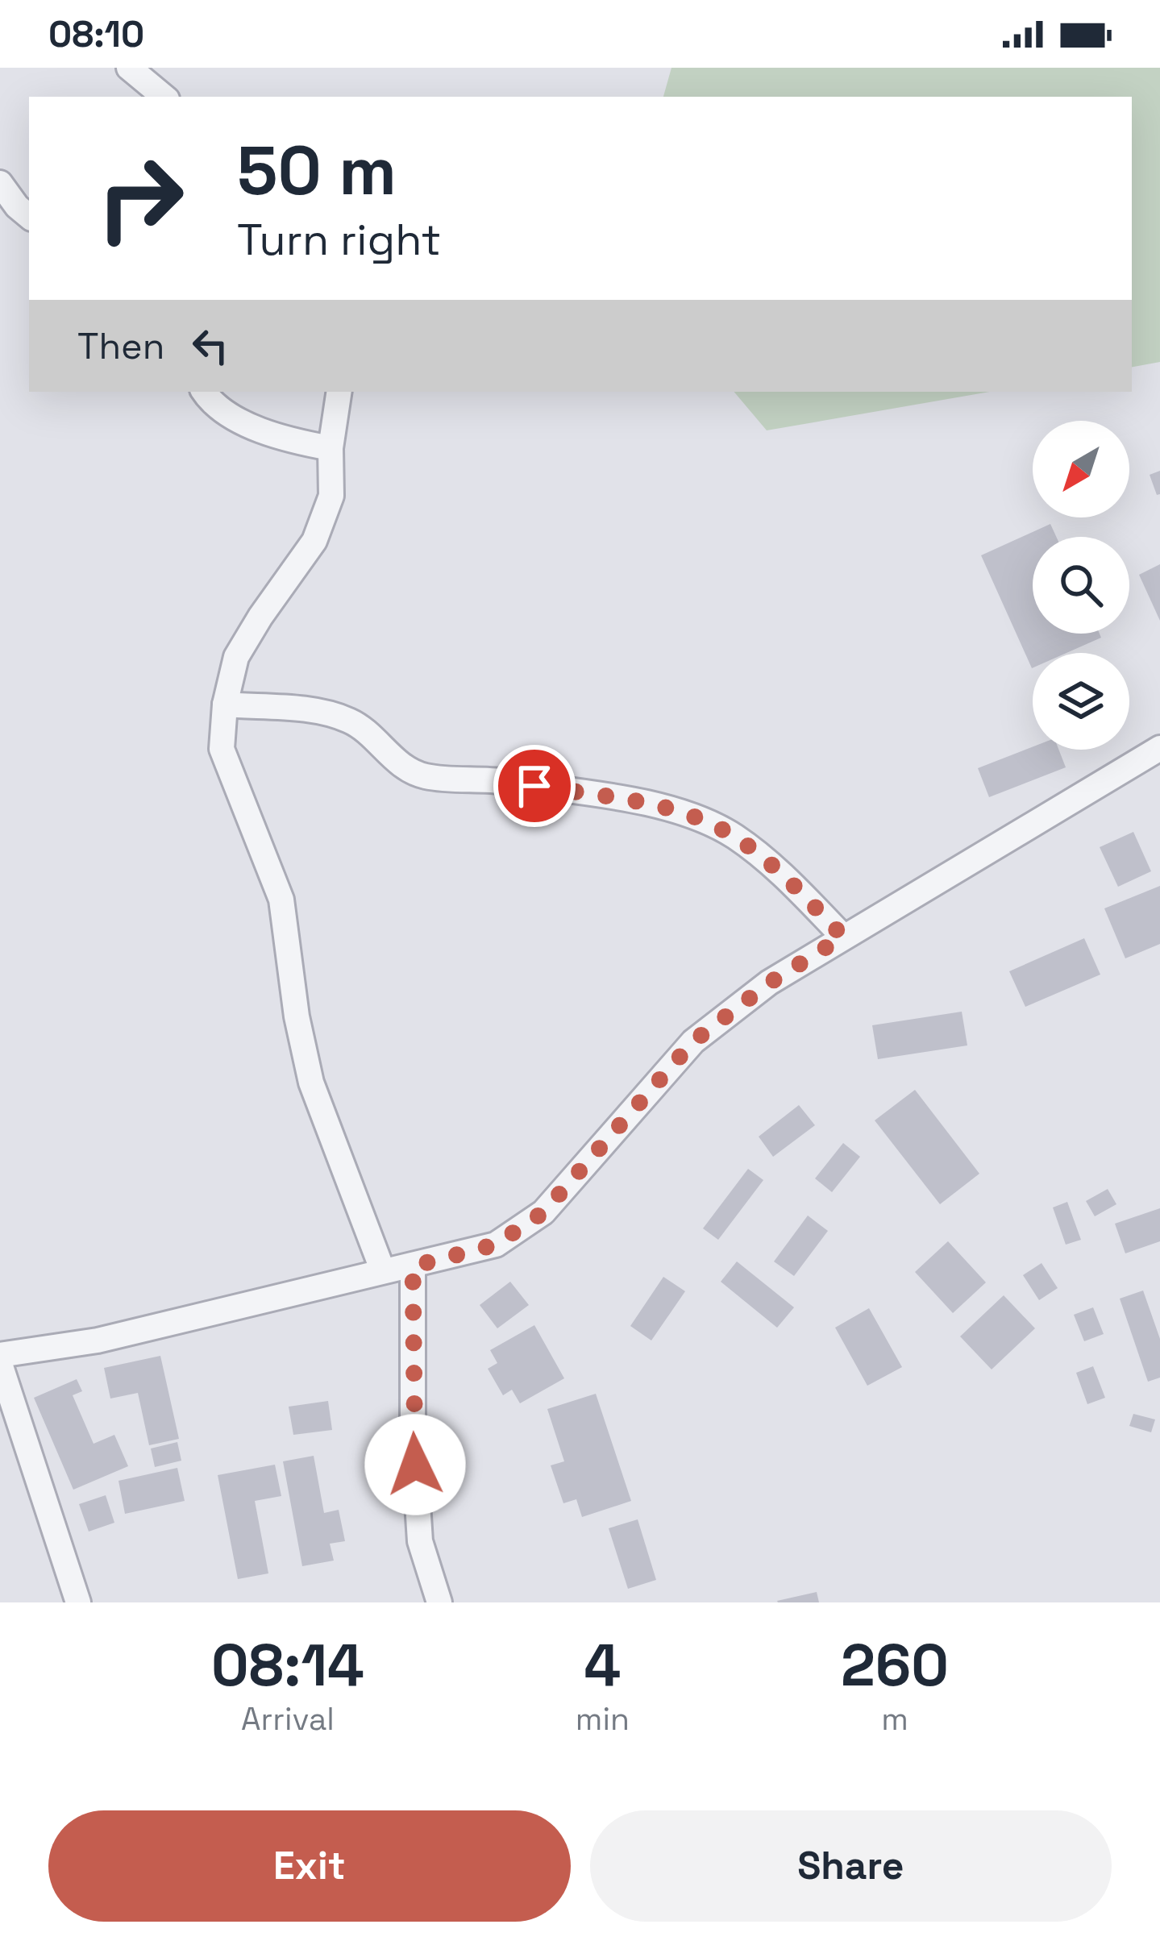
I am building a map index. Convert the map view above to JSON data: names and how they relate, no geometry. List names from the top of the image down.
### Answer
{
  "north": "bottom left",
  "page": {
    "status": "08:10",
    "turn": ["50 m", "Turn right"],
    "then": "Then",
    "eta": [
      "08:14",
      "Arrival",
      "4",
      "min",
      "260",
      "m"
    ],
    "buttons": ["Exit", "Share"]
  }
}
